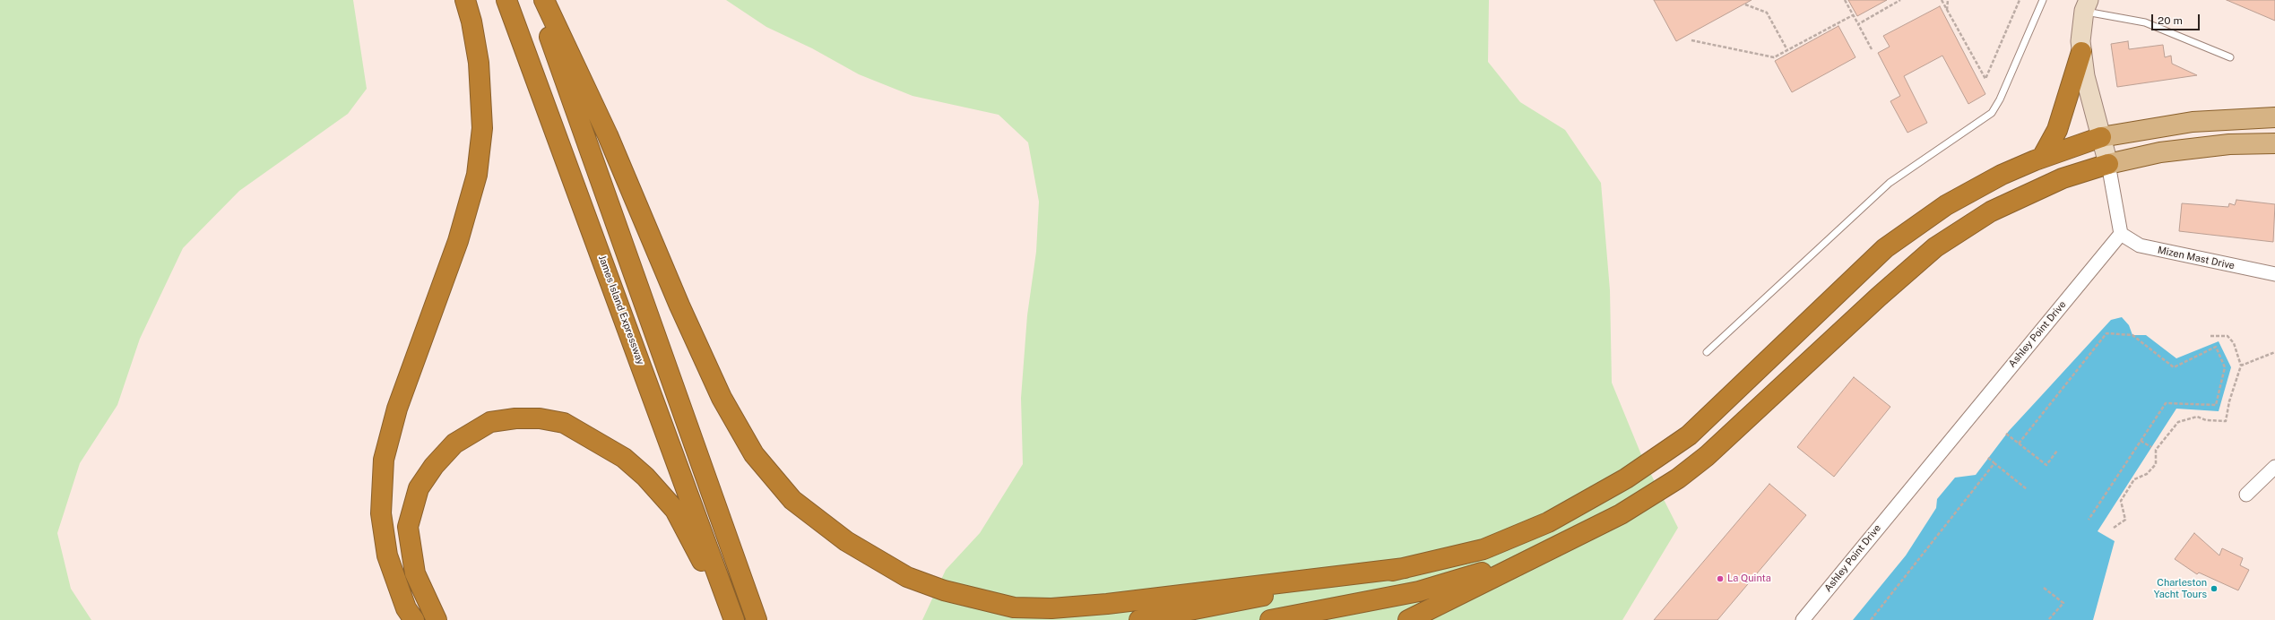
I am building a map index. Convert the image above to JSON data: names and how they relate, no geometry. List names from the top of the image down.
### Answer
{
  "streets": {
    "highway": ["James Island Expressway"],
    "street": ["Mizen Mast Drive", "Ashley Point Drive"]
  },
  "crossings": [
    ["Mizen Mast Drive", "Ashley Point Drive"]
  ],
  "places": ["La Quinta", "Charleston Yacht Tours"],
  "scale_bar": "20 m"
}
